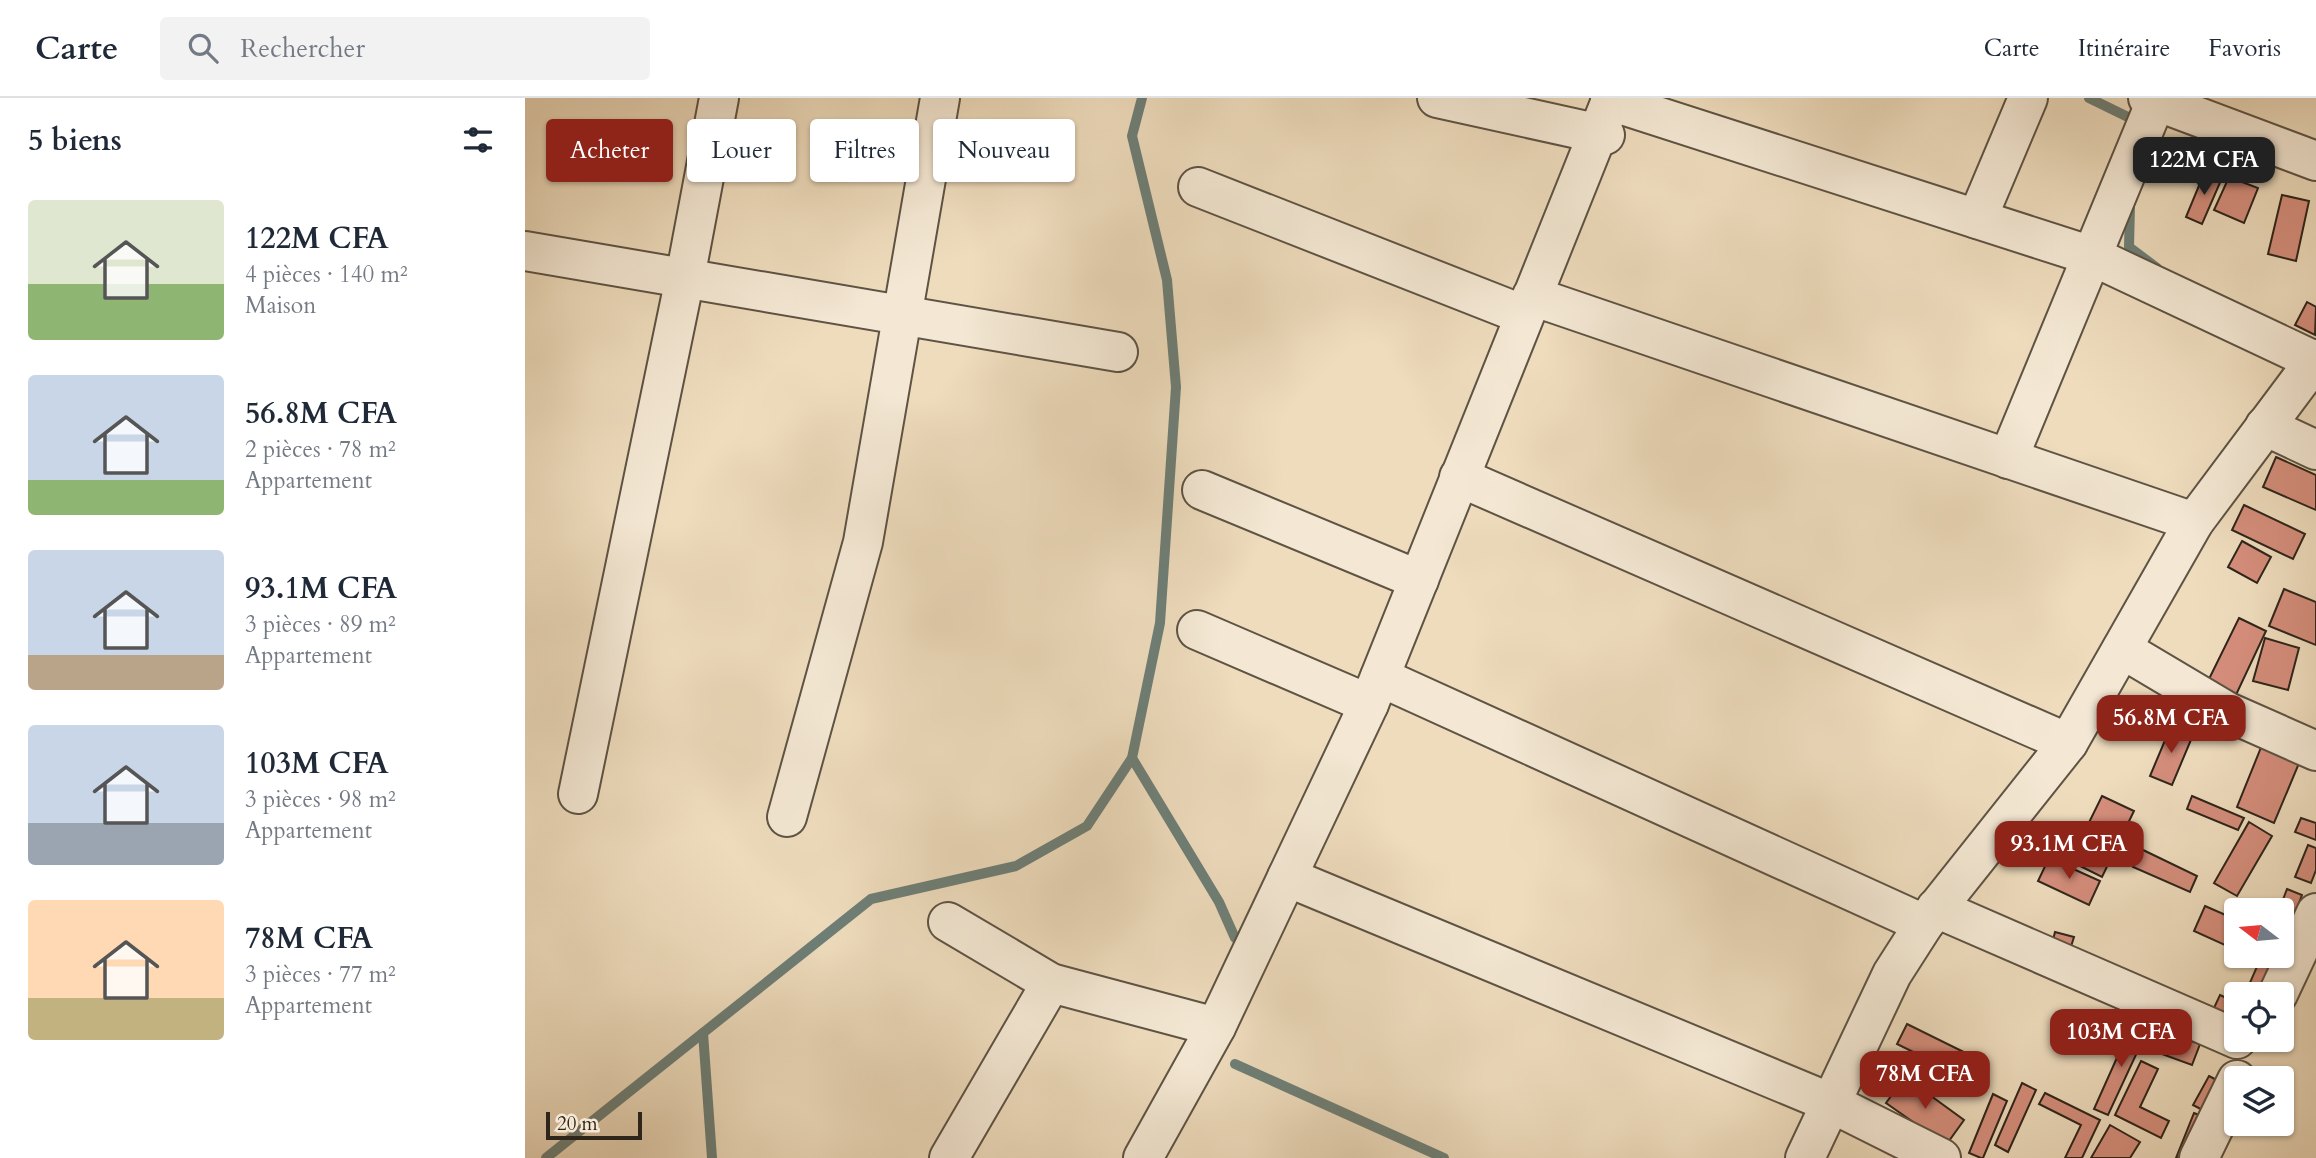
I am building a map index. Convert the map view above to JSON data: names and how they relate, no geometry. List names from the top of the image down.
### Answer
{
  "scale_bar": "20 m",
  "north": "left",
  "page": {
    "header": "Carte",
    "search": "Rechercher",
    "nav": ["Carte", "Itinéraire", "Favoris"],
    "heading": "5 biens",
    "chip": [
      "Acheter",
      "Louer",
      "Filtres",
      "Nouveau"
    ],
    "price": [
      "122M CFA",
      "56.8M CFA",
      "93.1M CFA",
      "103M CFA",
      "78M CFA"
    ],
    "list": [
      {
        "name": "122M CFA",
        "note": "4 pièces · 140 m² · Maison"
      },
      {
        "name": "56.8M CFA",
        "note": "2 pièces · 78 m² · Appartement"
      },
      {
        "name": "93.1M CFA",
        "note": "3 pièces · 89 m² · Appartement"
      },
      {
        "name": "103M CFA",
        "note": "3 pièces · 98 m² · Appartement"
      },
      {
        "name": "78M CFA",
        "note": "3 pièces · 77 m² · Appartement"
      }
    ],
    "scale": "20 m"
  }
}
